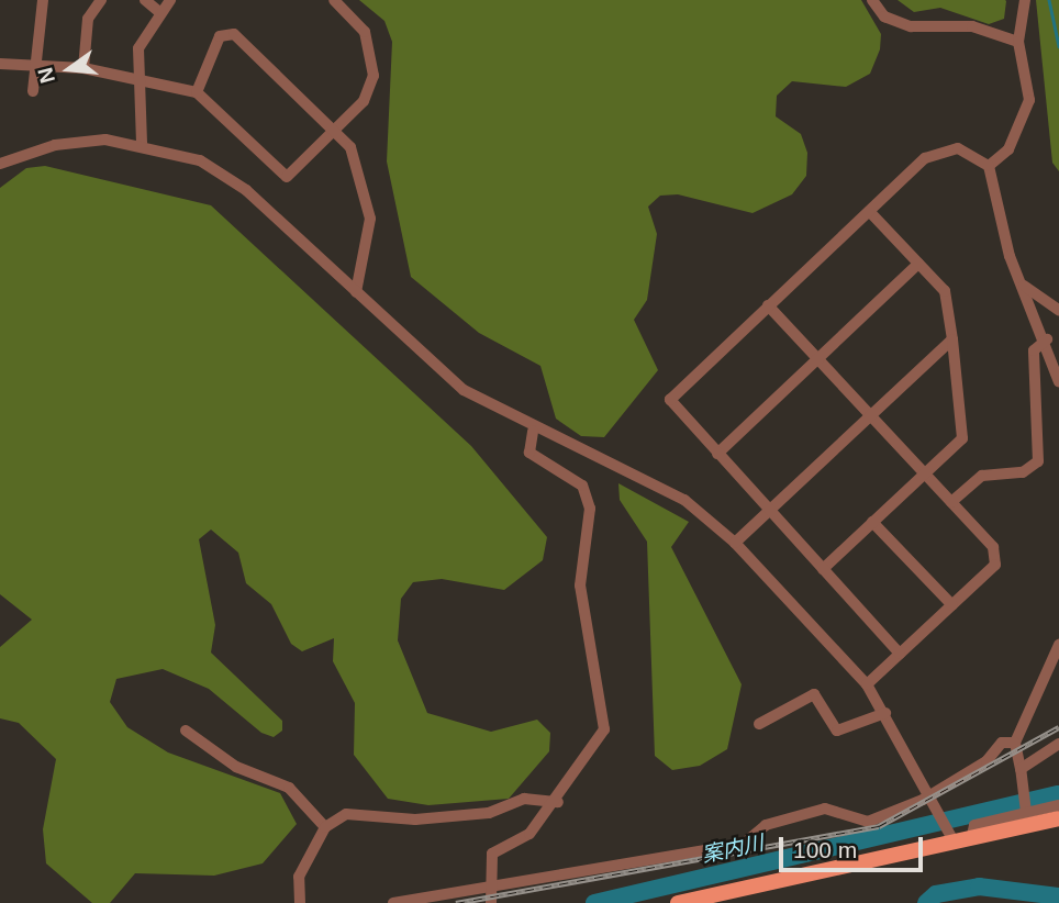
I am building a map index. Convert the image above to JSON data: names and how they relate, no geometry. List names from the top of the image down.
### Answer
{
  "water": ["案内川"],
  "scale_bar": "100 m",
  "north": "left"
}
